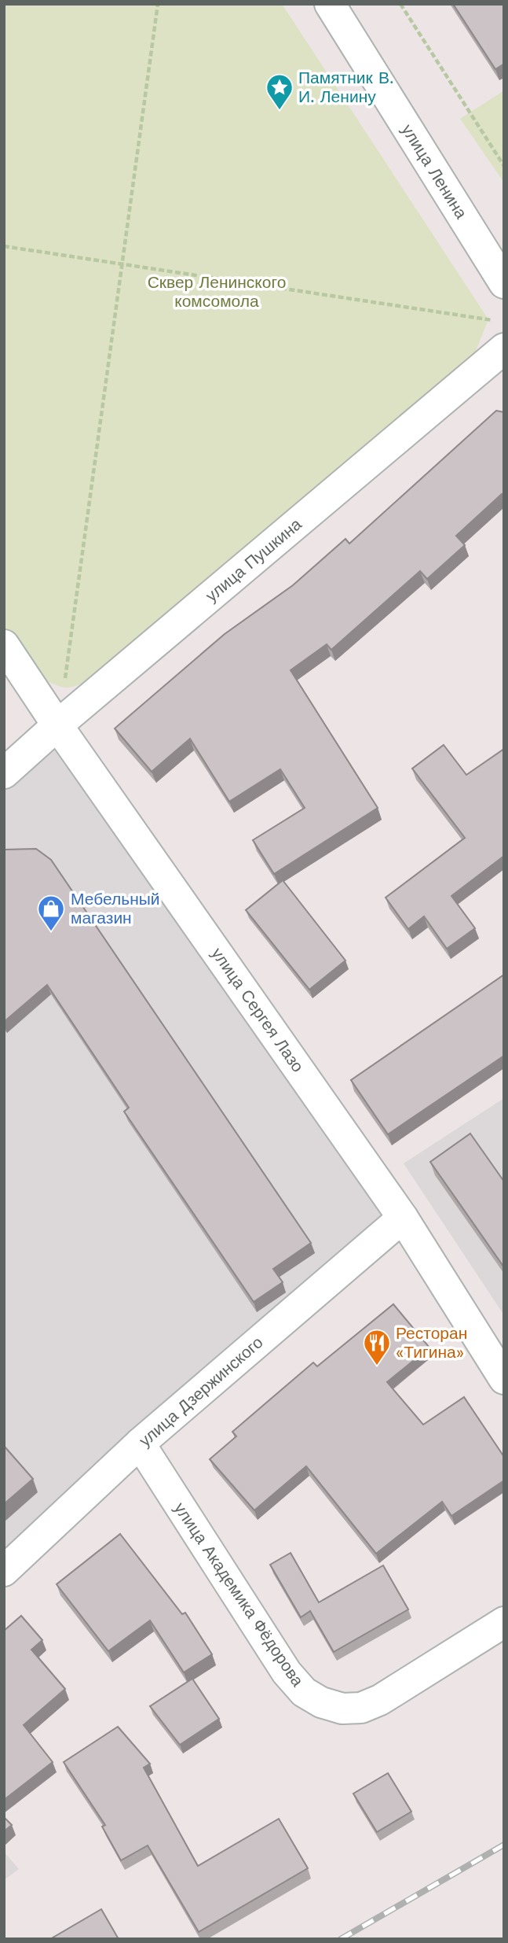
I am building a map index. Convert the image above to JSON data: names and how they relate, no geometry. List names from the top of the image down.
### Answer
{
  "streets": {
    "street": [
      "улица Ленина",
      "улица Пушкина",
      "улица Сергея Лазо",
      "улица Дзержинского",
      "улица Академика Фёдорова"
    ]
  },
  "crossings": [
    ["улица Пушкина", "улица Сергея Лазо"],
    ["улица Сергея Лазо", "улица Дзержинского"],
    ["улица Дзержинского", "улица Академика Фёдорова"]
  ],
  "parks": ["Сквер Ленинского комсомола"],
  "places": {
    "place": ["Памятник В. И. Ленину"],
    "shop": ["Мебельный магазин"],
    "restaurant": ["Ресторан «Тигина»"]
  }
}
